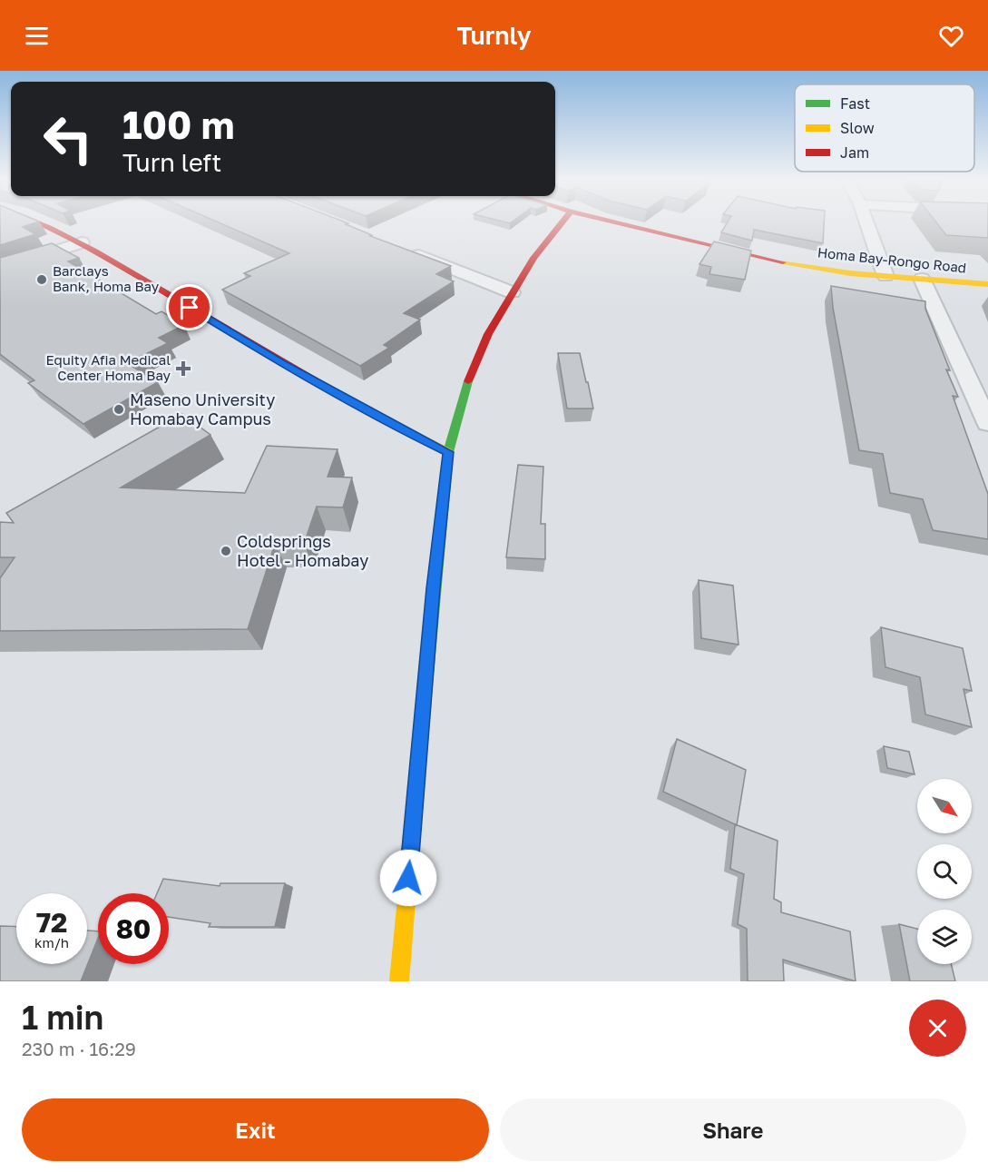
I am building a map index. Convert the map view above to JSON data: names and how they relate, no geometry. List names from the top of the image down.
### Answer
{
  "streets": {
    "main road": ["Homa Bay-Rongo Road"]
  },
  "places": {
    "other": ["Barclays Bank, Homa Bay", "Maseno University Homabay Campus", "Coldsprings Hotel - Homabay"],
    "health": ["Equity Afia Medical Center Homa Bay"]
  },
  "legend": ["Fast", "Slow", "Jam"],
  "north": "bottom right",
  "page": {
    "header": "Turnly",
    "turn": ["100 m", "Turn left"],
    "speed": "72 km/h",
    "limit": "80",
    "heading": ["1 min", "230 m · 16:29"],
    "buttons": ["Exit", "Share"]
  }
}
